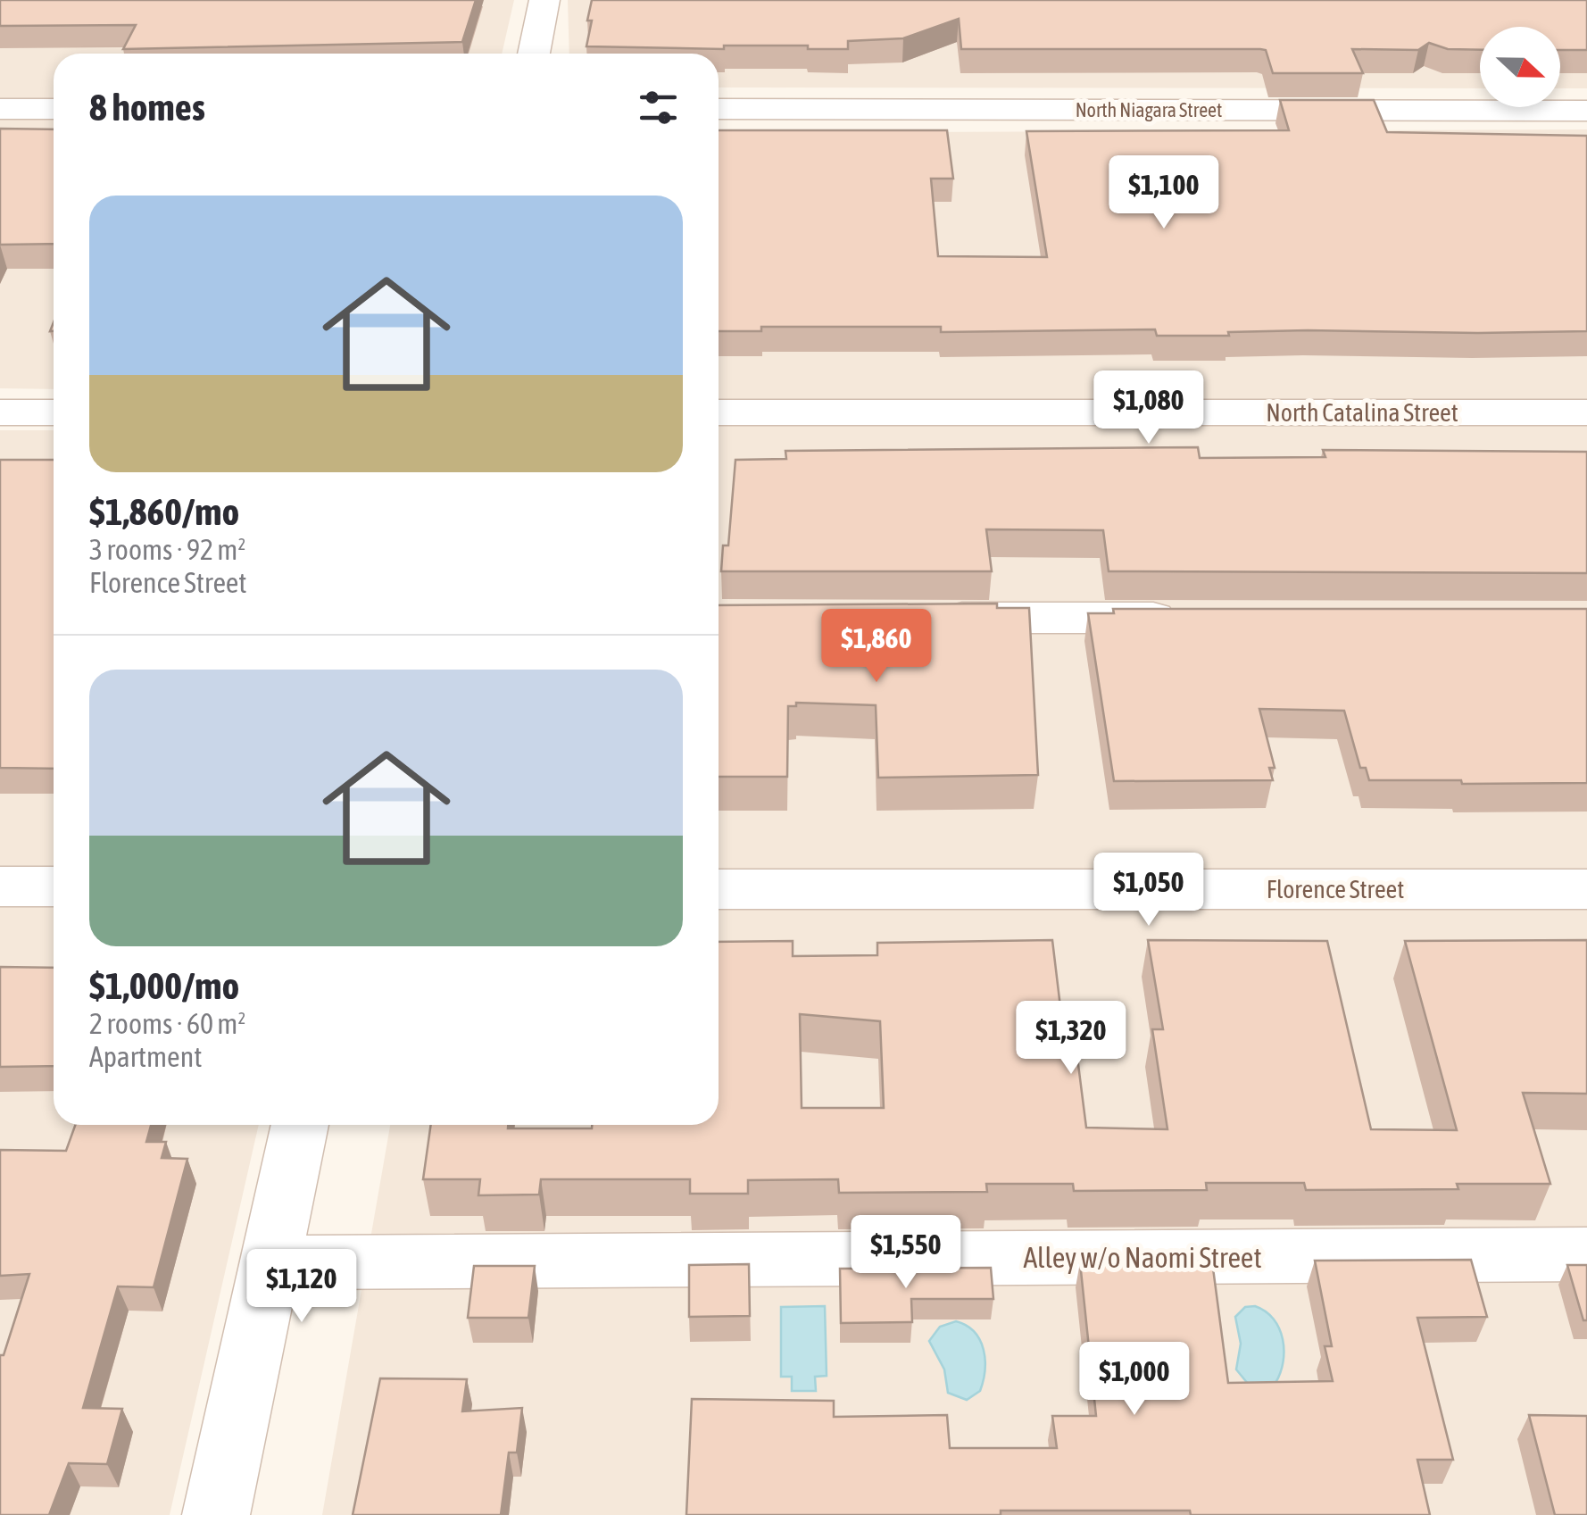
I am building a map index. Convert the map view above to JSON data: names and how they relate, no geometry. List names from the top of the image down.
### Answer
{
  "streets": {
    "street": [
      "North Niagara Street",
      "North Catalina Street",
      "Florence Street",
      "Alley w/o Naomi Street"
    ]
  },
  "north": "right",
  "page": {
    "heading": "8 homes",
    "price": [
      "$1,100",
      "$1,080",
      "$1,860",
      "$1,050",
      "$1,320",
      "$1,550",
      "$1,120",
      "$1,000"
    ],
    "list": [
      {
        "name": "$1,860/mo",
        "note": "3 rooms · 92 m² · Florence Street"
      },
      {
        "name": "$1,000/mo",
        "note": "2 rooms · 60 m² · Apartment"
      }
    ]
  }
}
